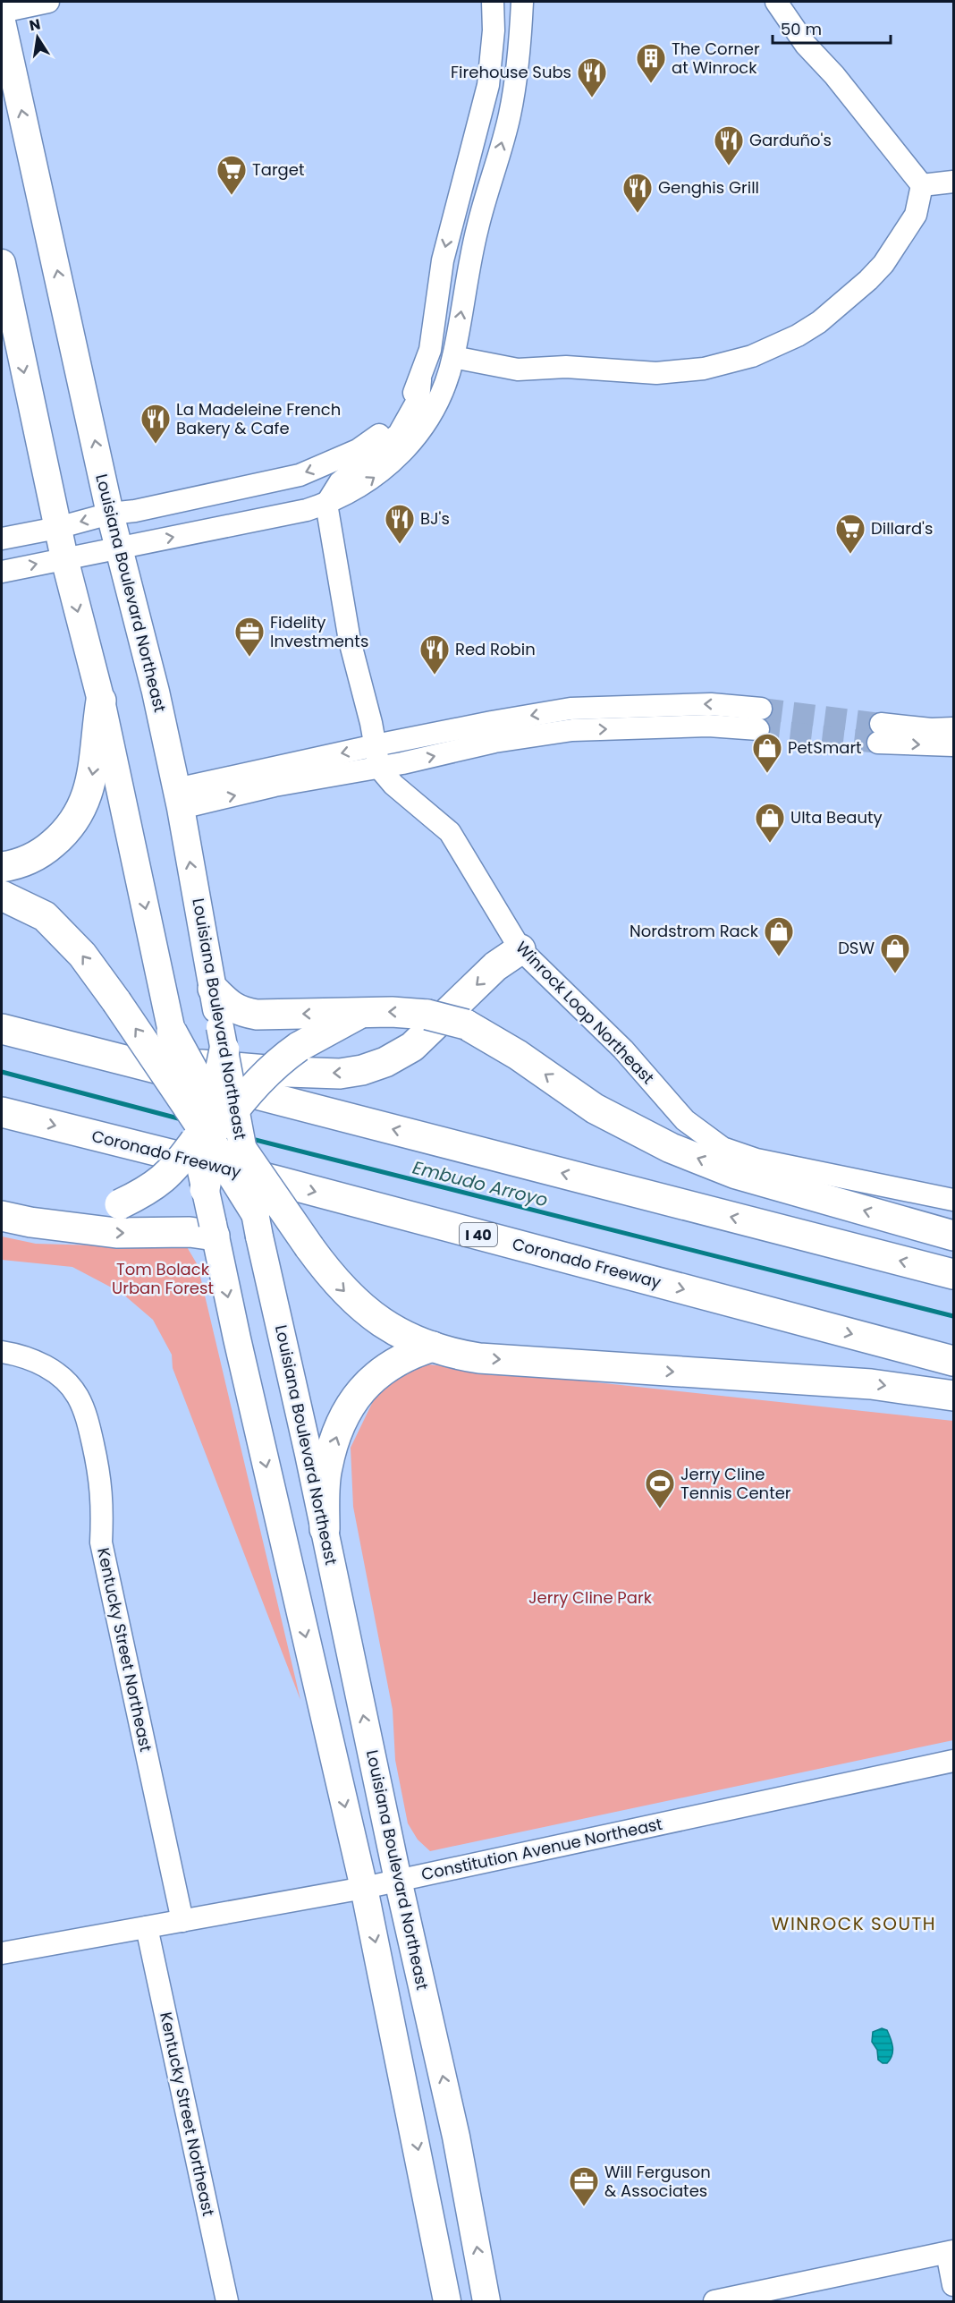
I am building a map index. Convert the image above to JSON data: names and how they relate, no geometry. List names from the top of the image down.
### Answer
{
  "streets": {
    "highway": ["Coronado Freeway", "I 40"],
    "main road": ["Louisiana Boulevard Northeast"],
    "street": ["Winrock Loop Northeast", "Kentucky Street Northeast", "Constitution Avenue Northeast"]
  },
  "crossings": [
    ["Louisiana Boulevard Northeast", "Constitution Avenue Northeast"],
    ["Kentucky Street Northeast", "Constitution Avenue Northeast"]
  ],
  "districts": ["WINROCK SOUTH"],
  "water": ["Embudo Arroyo"],
  "parks": ["Tom Bolack Urban Forest", "Jerry Cline Park"],
  "places": {
    "building": ["The Corner at Winrock"],
    "restaurant": [
      "Firehouse Subs",
      "Garduño's",
      "Genghis Grill",
      "La Madeleine French Bakery & Cafe",
      "BJ's",
      "Red Robin"
    ],
    "supermarket": ["Target", "Dillard's"],
    "office": ["Fidelity Investments", "Will Ferguson & Associates"],
    "shop": [
      "PetSmart",
      "Ulta Beauty",
      "Nordstrom Rack",
      "DSW"
    ],
    "sports": ["Jerry Cline Tennis Center"]
  },
  "scale_bar": "50 m",
  "north": "top"
}
